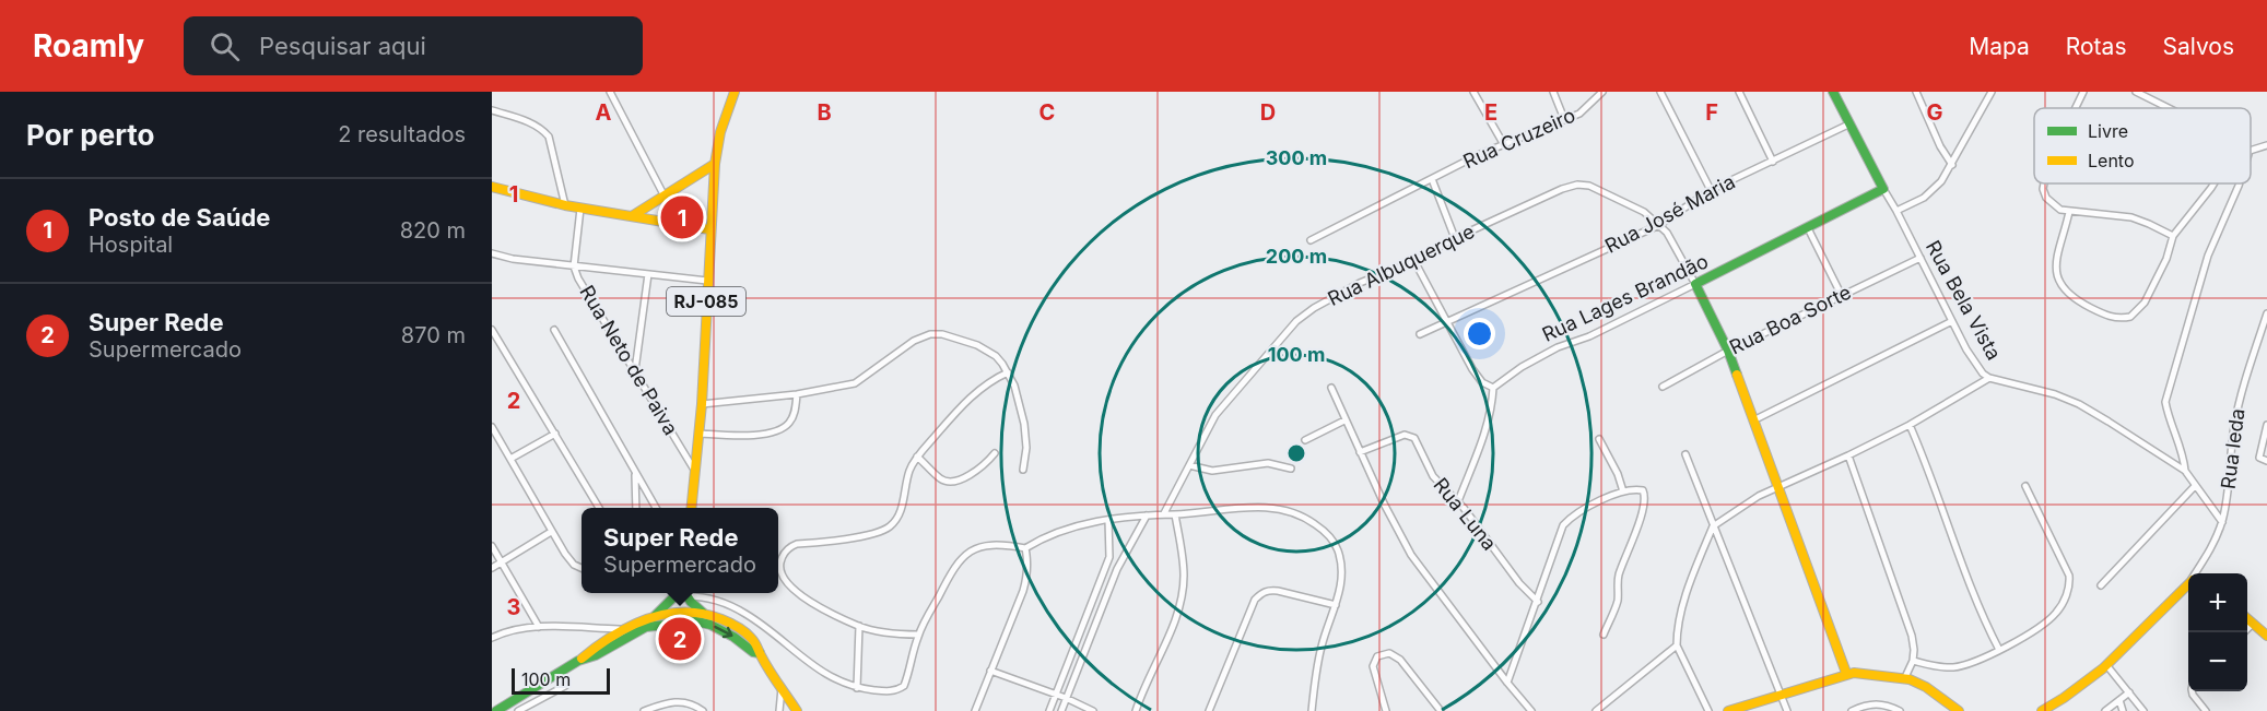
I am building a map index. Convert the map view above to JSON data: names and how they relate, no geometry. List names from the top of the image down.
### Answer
{
  "streets": {
    "street": [
      "Rua Cruzeiro",
      "Rua José Maria",
      "Rua Albuquerque",
      "Rua Lages Brandão",
      "Rua Bela Vista",
      "RJ-085",
      "Rua Boa Sorte",
      "Rua Neto de Paiva",
      "Rua Ieda",
      "Rua Luna"
    ]
  },
  "crossings": [
    ["Rua José Maria", "Rua Albuquerque"],
    ["Rua José Maria", "Rua Bela Vista"],
    ["Rua Albuquerque", "Rua Lages Brandão"],
    ["Rua Lages Brandão", "Rua Bela Vista"],
    ["Rua Bela Vista", "Rua Boa Sorte"],
    ["Rua Bela Vista", "Rua Ieda"],
    ["RJ-085", "Rua Neto de Paiva"]
  ],
  "legend": ["Livre", "Lento"],
  "scale_bar": "100 m",
  "page": {
    "header": "Roamly",
    "search": "Pesquisar aqui",
    "nav": ["Mapa", "Rotas", "Salvos"],
    "heading": ["Por perto", "2 resultados"],
    "list": [
      {
        "mark": "1",
        "name": "Posto de Saúde",
        "note": "Hospital",
        "value": "820 m"
      },
      {
        "mark": "2",
        "name": "Super Rede",
        "note": "Supermercado",
        "value": "870 m"
      }
    ],
    "pins": ["1", "2"],
    "popup": ["Super Rede", "Supermercado"],
    "map_buttons": ["+", "−"],
    "scale": "100 m"
  },
  "grid": {
    "columns": [
      "A",
      "B",
      "C",
      "D",
      "E",
      "F",
      "G"
    ],
    "rows": ["1", "2", "3"]
  },
  "rings": ["300 m", "200 m", "100 m"]
}
